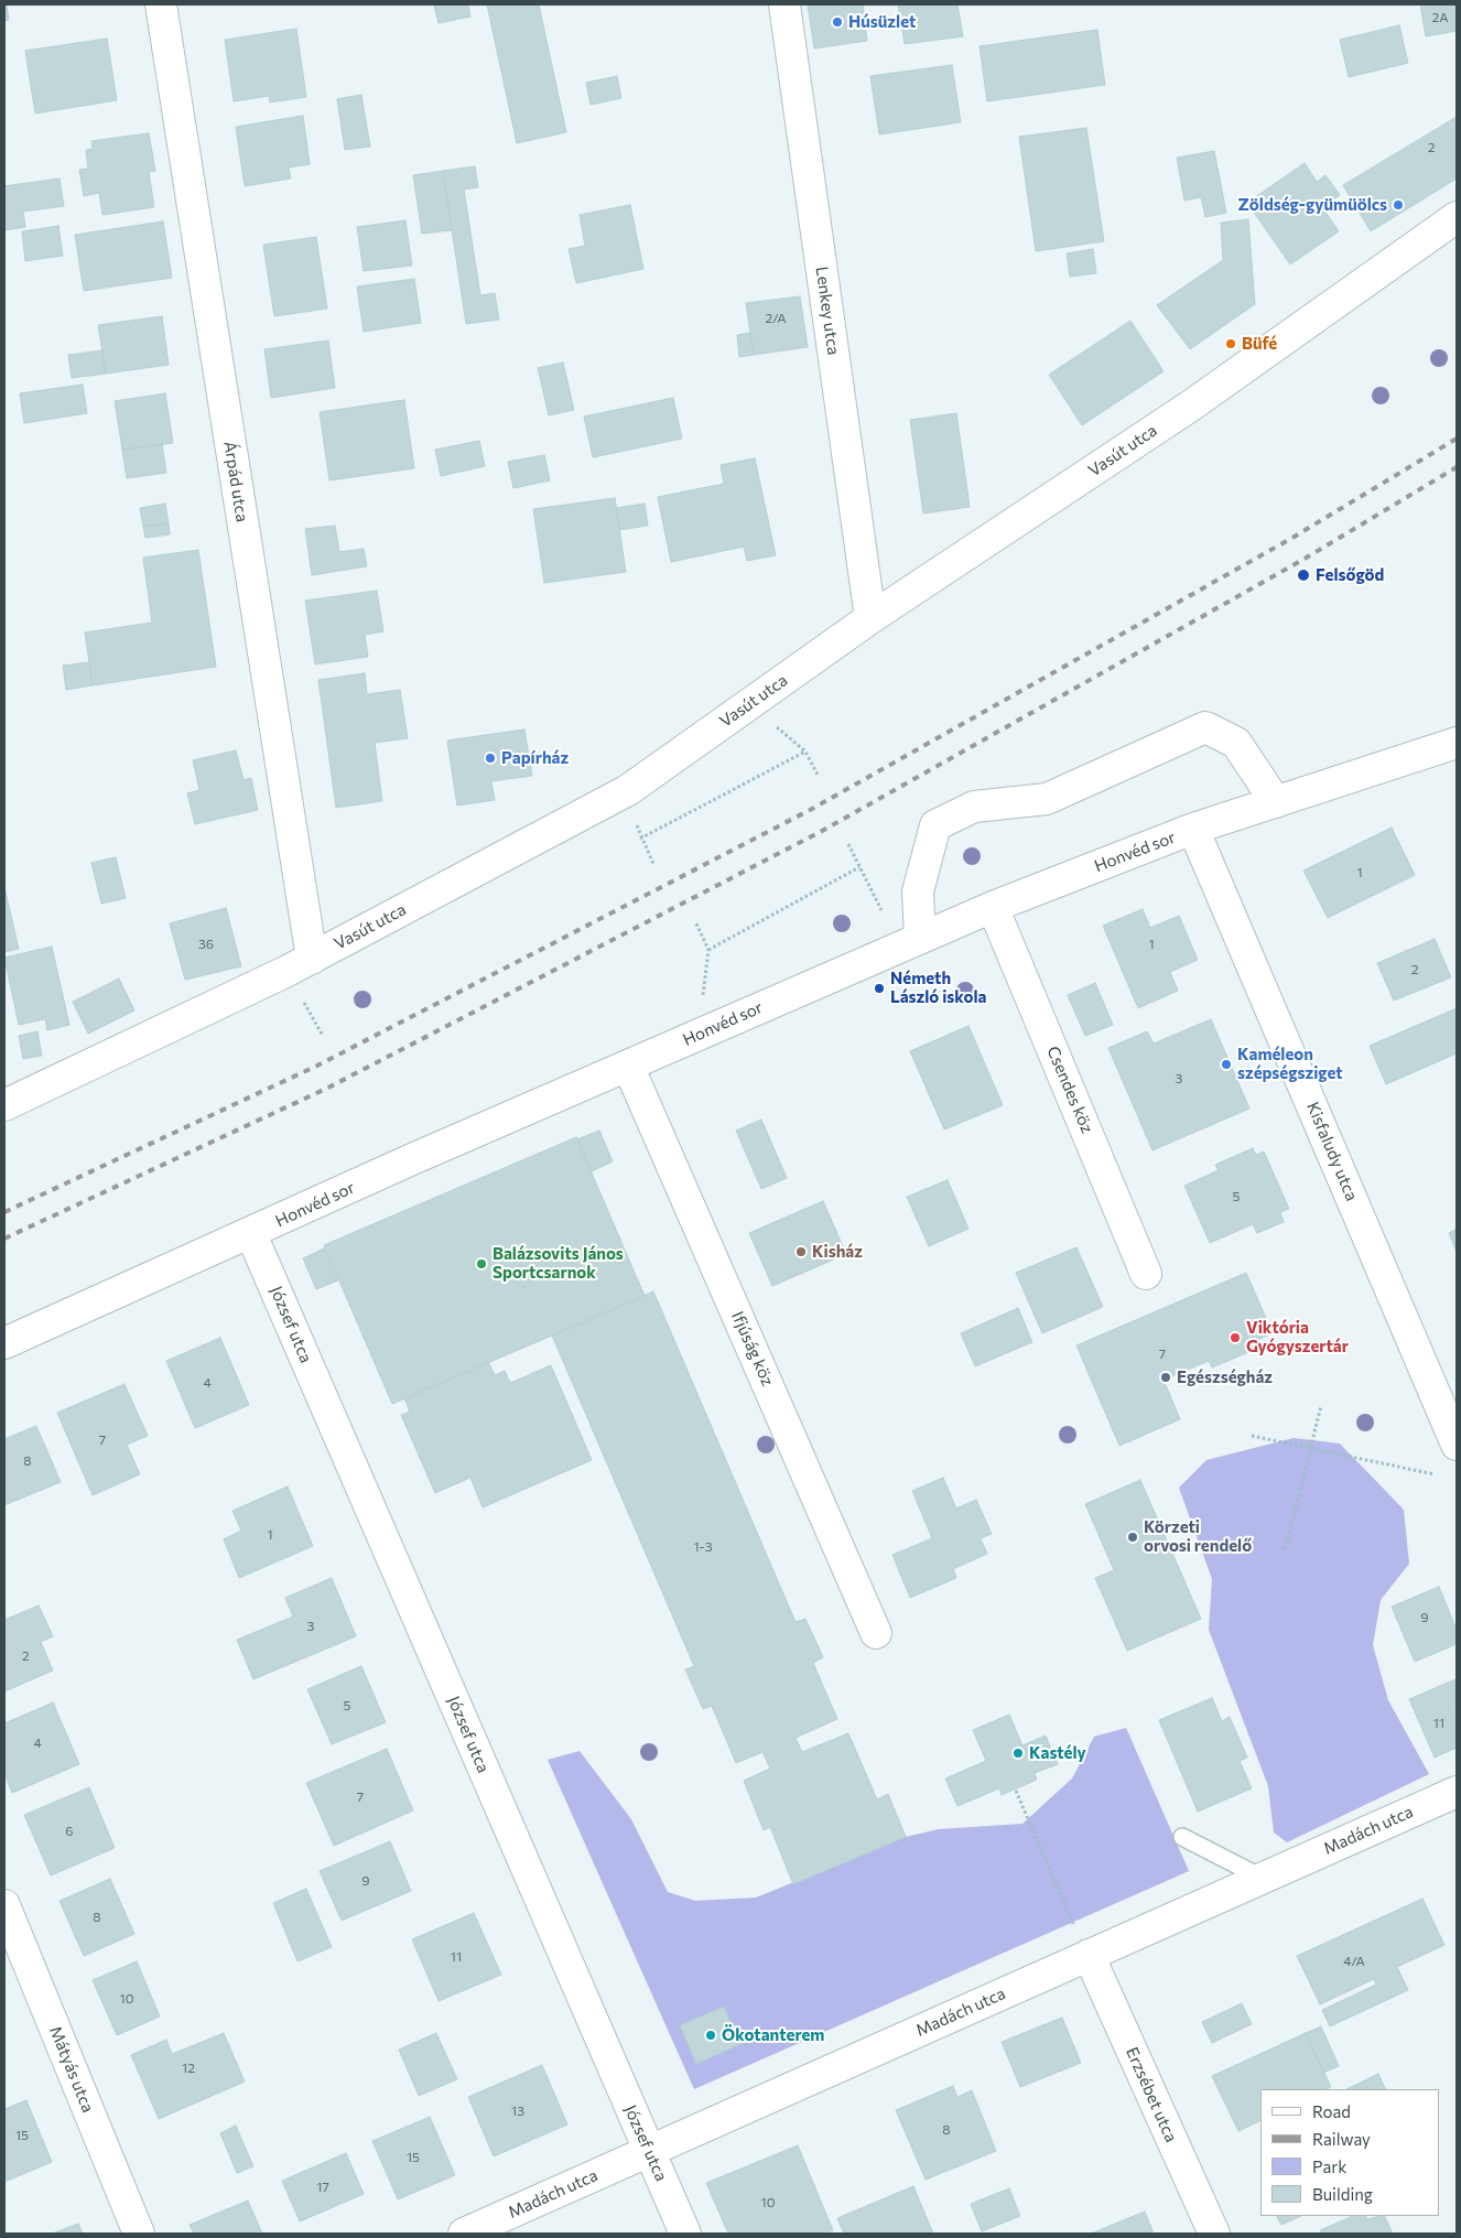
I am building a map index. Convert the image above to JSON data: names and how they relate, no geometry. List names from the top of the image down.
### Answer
{
  "streets": {
    "street": [
      "Lenkey utca",
      "Vasút utca",
      "Árpád utca",
      "Honvéd sor",
      "Csendes köz",
      "Kisfaludy utca",
      "József utca",
      "Ifjúság köz",
      "Madách utca",
      "Mátyás utca",
      "Erzsébet utca"
    ]
  },
  "crossings": [
    ["Lenkey utca", "Vasút utca"],
    ["Vasút utca", "Árpád utca"],
    ["Honvéd sor", "Csendes köz"],
    ["Honvéd sor", "Kisfaludy utca"],
    ["Honvéd sor", "József utca"],
    ["Honvéd sor", "Ifjúság köz"],
    ["József utca", "Madách utca"],
    ["Madách utca", "Erzsébet utca"]
  ],
  "places": [
    "Húsüzlet",
    "Zöldség-gyümüölcs",
    "Büfé",
    "Felsőgöd",
    "Papírház",
    "Németh László iskola",
    "Kaméleon szépségsziget",
    "Kisház",
    "Balázsovits János Sportcsarnok",
    "Viktória Gyógyszertár",
    "Egészségház",
    "Körzeti orvosi rendelő",
    "Kastély",
    "Ökotanterem"
  ],
  "house_numbers": [
    "2A",
    "2",
    "2/A",
    "1",
    "36",
    "1",
    "2",
    "3",
    "5",
    "7",
    "4",
    "7",
    "8",
    "1",
    "1-3",
    "9",
    "3",
    "2",
    "5",
    "11",
    "4",
    "7",
    "6",
    "9",
    "8",
    "11",
    "4/A",
    "10",
    "12",
    "13",
    "8",
    "15",
    "15",
    "17",
    "10"
  ],
  "legend": [
    "Road",
    "Railway",
    "Park",
    "Building"
  ]
}
